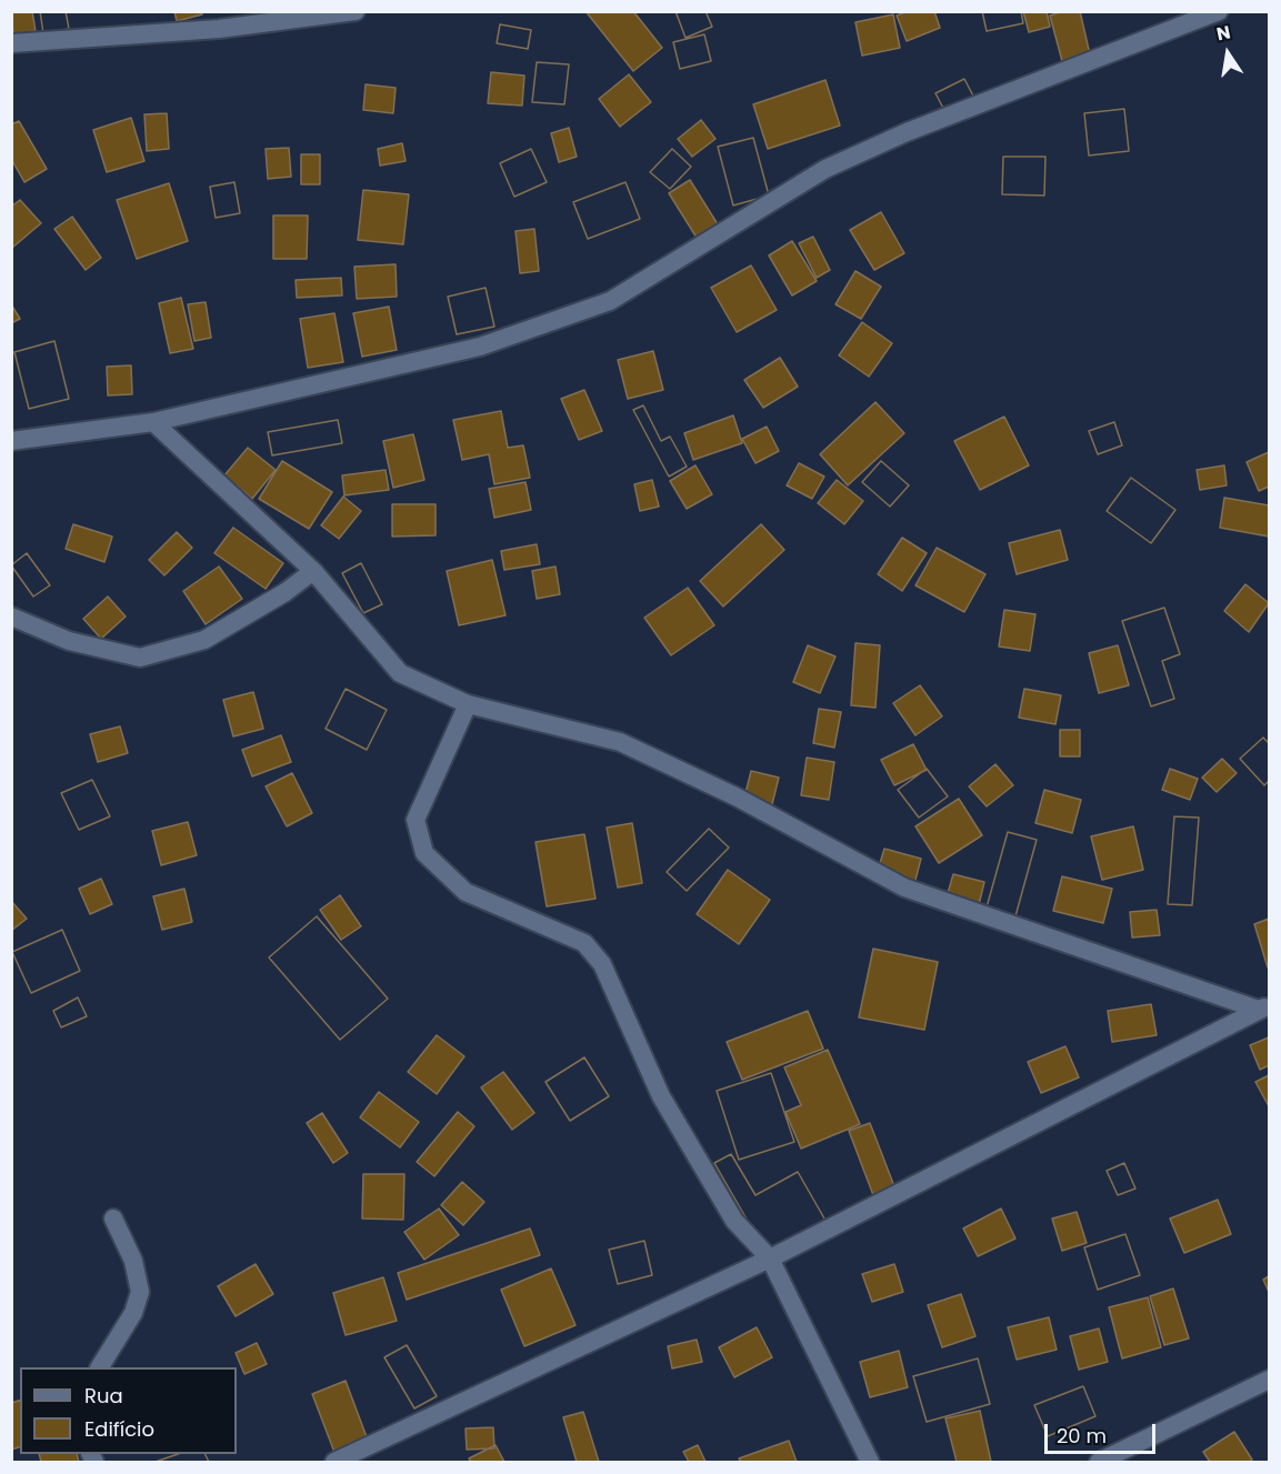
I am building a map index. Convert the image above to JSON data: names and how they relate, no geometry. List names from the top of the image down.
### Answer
{
  "legend": ["Rua", "Edifício"],
  "scale_bar": "20 m",
  "north": "top"
}
